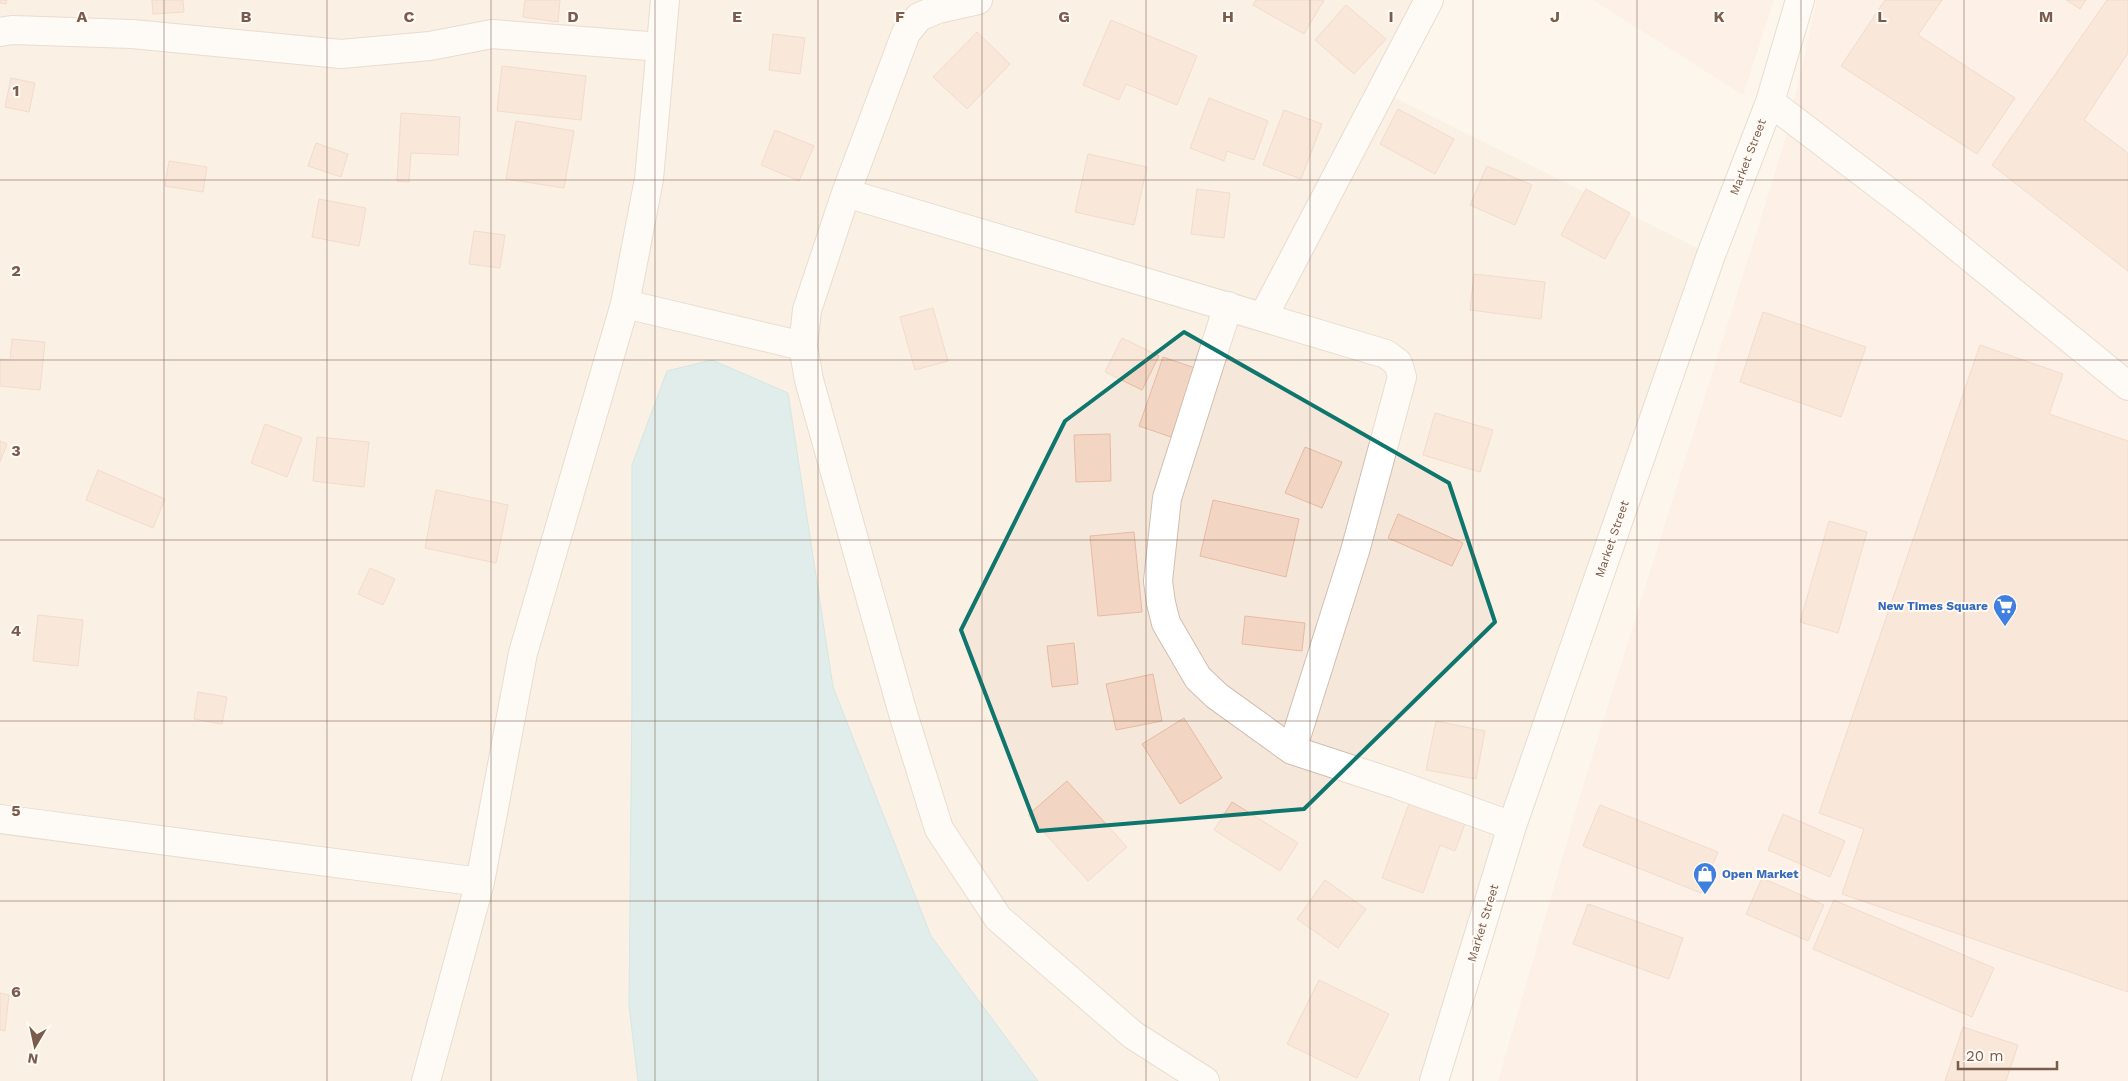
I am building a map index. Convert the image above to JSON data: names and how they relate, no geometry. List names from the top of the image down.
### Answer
{
  "streets": {
    "street": ["Market Street"]
  },
  "places": {
    "supermarket": ["New Times Square"],
    "shop": ["Open Market"]
  },
  "scale_bar": "20 m",
  "north": "bottom",
  "grid": {
    "columns": [
      "A",
      "B",
      "C",
      "D",
      "E",
      "F",
      "G",
      "H",
      "I",
      "J",
      "K",
      "L",
      "M"
    ],
    "rows": [
      "1",
      "2",
      "3",
      "4",
      "5",
      "6"
    ]
  }
}
